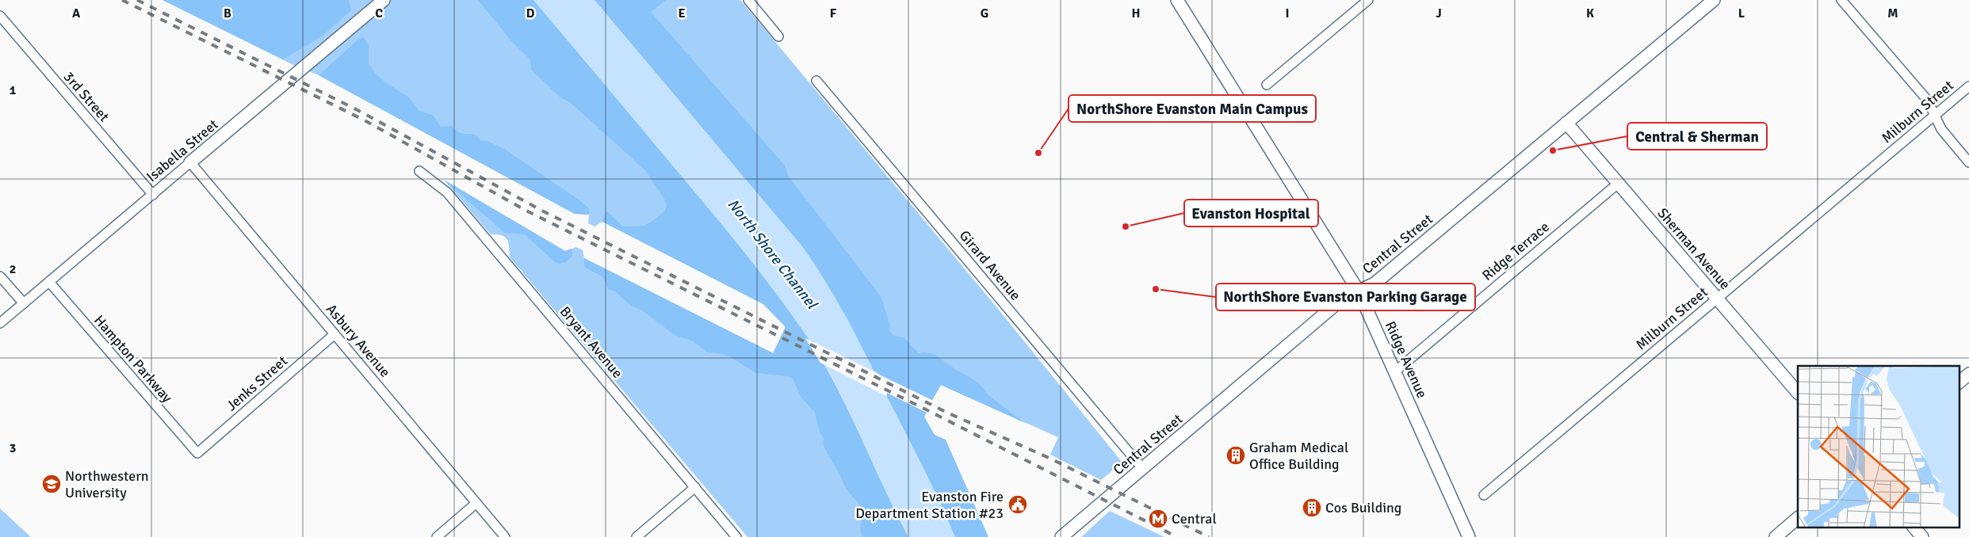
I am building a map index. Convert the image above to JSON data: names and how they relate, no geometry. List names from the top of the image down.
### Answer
{
  "streets": {
    "street": [
      "3rd Street",
      "Milburn Street",
      "Isabella Street",
      "Central Street",
      "Sherman Avenue",
      "Ridge Terrace",
      "Girard Avenue",
      "Asbury Avenue",
      "Bryant Avenue",
      "Hampton Parkway",
      "Ridge Avenue",
      "Jenks Street"
    ]
  },
  "crossings": [
    ["3rd Street", "Isabella Street"],
    ["Milburn Street", "Sherman Avenue"],
    ["Isabella Street", "Asbury Avenue"],
    ["Isabella Street", "Hampton Parkway"],
    ["Central Street", "Sherman Avenue"],
    ["Central Street", "Girard Avenue"],
    ["Central Street", "Ridge Avenue"],
    ["Sherman Avenue", "Ridge Terrace"],
    ["Ridge Terrace", "Ridge Avenue"],
    ["Asbury Avenue", "Jenks Street"],
    ["Hampton Parkway", "Jenks Street"]
  ],
  "water": ["North Shore Channel"],
  "places": {
    "other": [
      "Central & Sherman",
      "NorthShore Evanston Main Campus",
      "Evanston Hospital",
      "NorthShore Evanston Parking Garage"
    ],
    "building": ["Graham Medical Office Building", "Cos Building"],
    "school or university": ["Northwestern University"],
    "public building": ["Evanston Fire Department Station #23"],
    "metro station": ["Central"]
  },
  "grid": {
    "columns": [
      "A",
      "B",
      "C",
      "D",
      "E",
      "F",
      "G",
      "H",
      "I",
      "J",
      "K",
      "L",
      "M"
    ],
    "rows": ["1", "2", "3"]
  }
}
